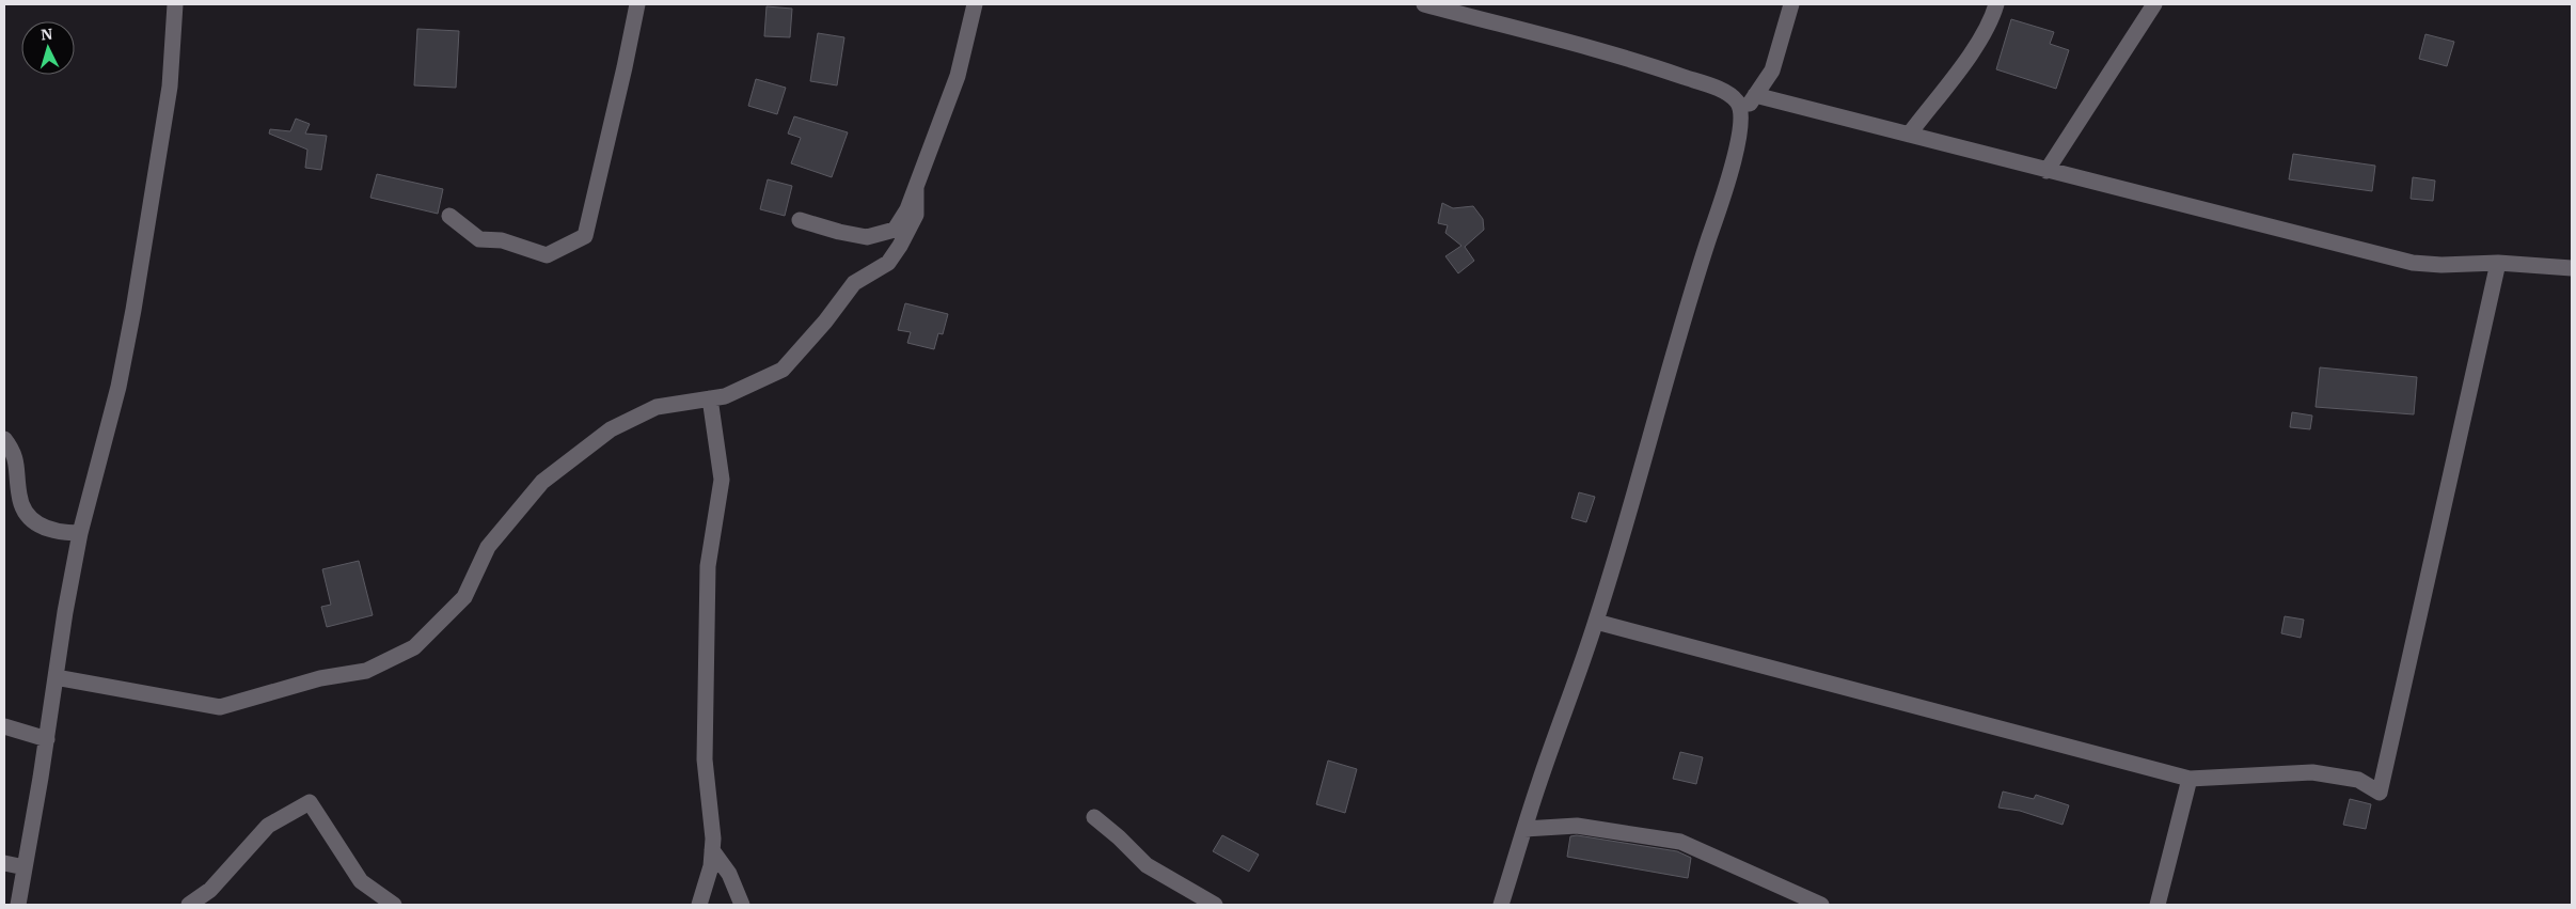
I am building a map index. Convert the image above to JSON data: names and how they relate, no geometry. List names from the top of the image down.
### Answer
{
  "north": "top"
}
